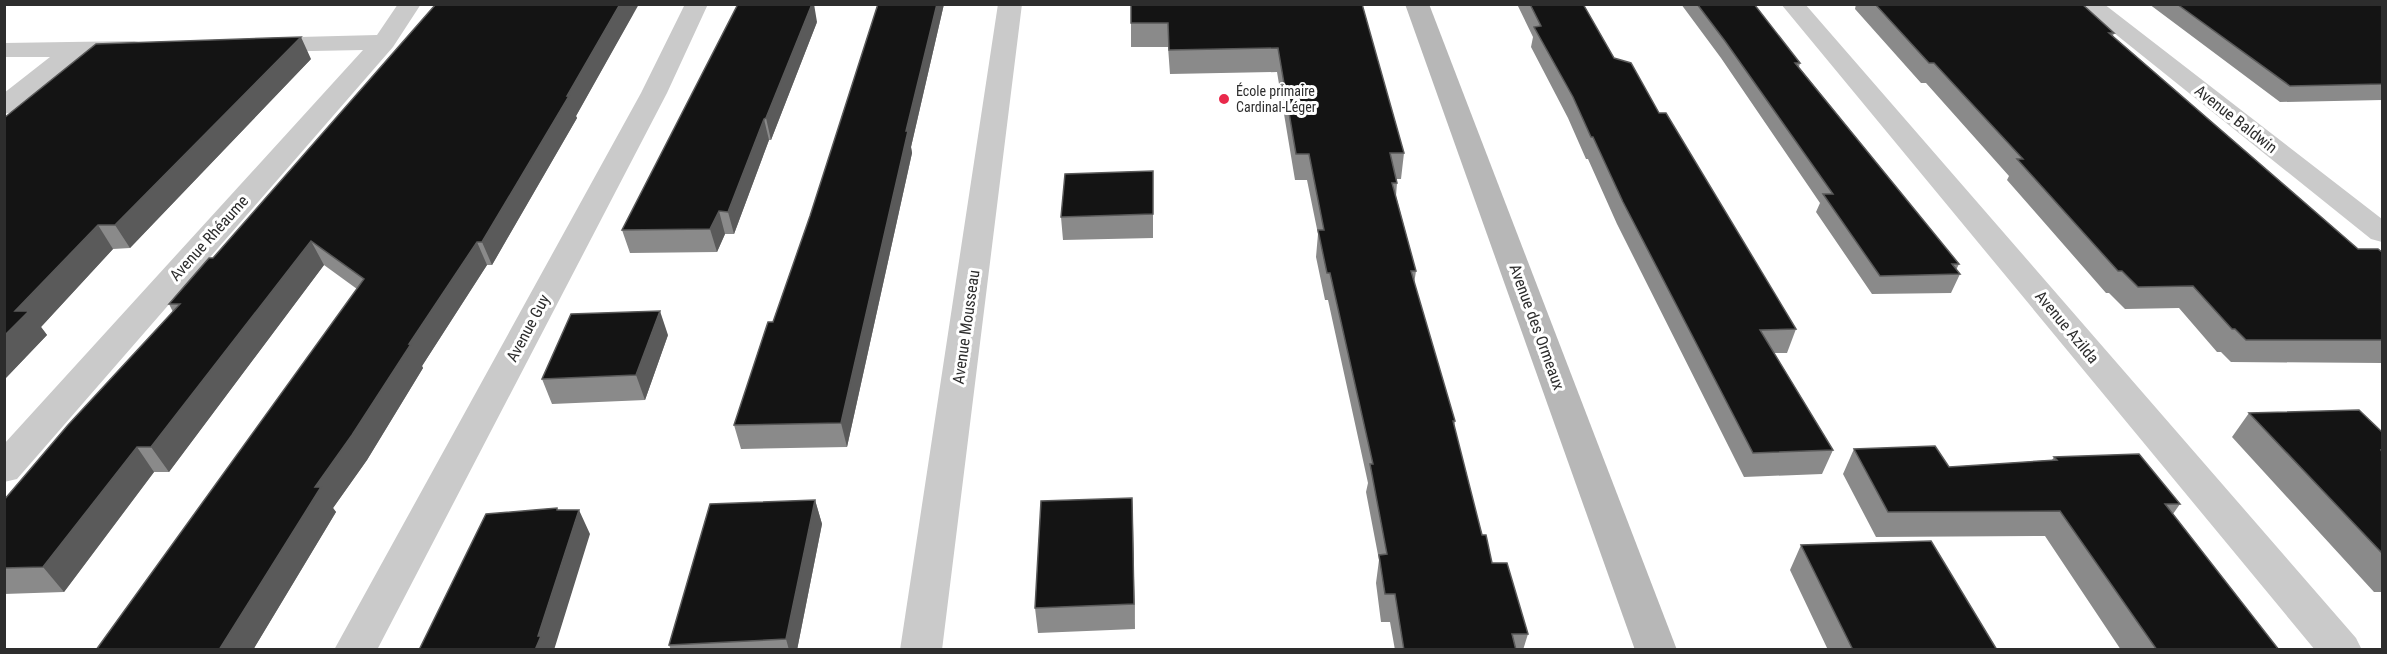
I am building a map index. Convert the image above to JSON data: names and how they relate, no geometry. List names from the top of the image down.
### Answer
{
  "streets": {
    "street": [
      "Avenue Baldwin",
      "Avenue Rhéaume",
      "Avenue Mousseau",
      "Avenue des Ormeaux",
      "Avenue Azilda",
      "Avenue Guy"
    ]
  },
  "places": ["École primaire Cardinal-Léger"]
}
